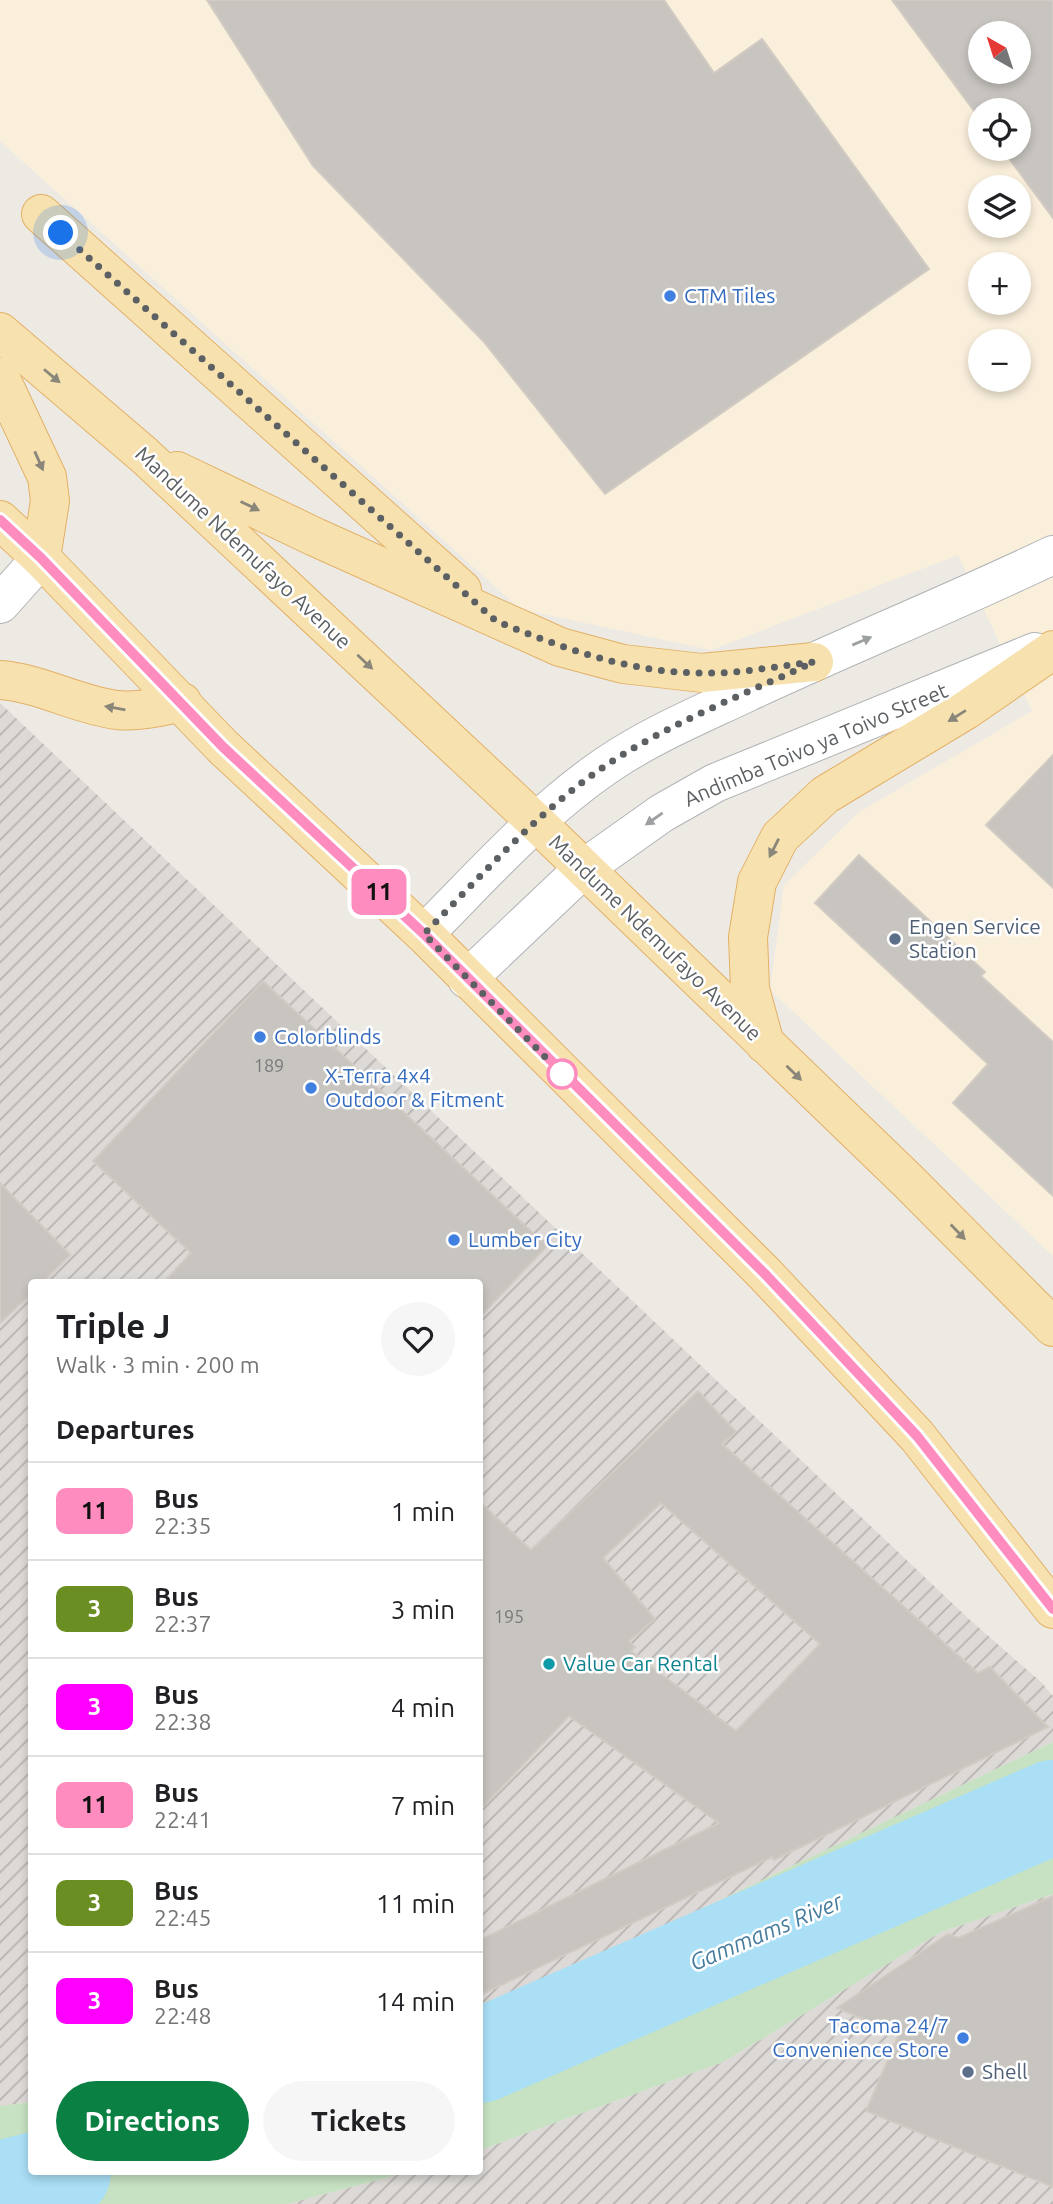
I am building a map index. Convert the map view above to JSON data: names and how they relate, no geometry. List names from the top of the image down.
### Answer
{
  "streets": {
    "main road": ["Mandume Ndemufayo Avenue"],
    "street": ["Andimba Toivo ya Toivo Street"]
  },
  "crossings": [
    ["Mandume Ndemufayo Avenue", "Andimba Toivo ya Toivo Street"]
  ],
  "water": ["Gammams River"],
  "places": [
    "CTM Tiles",
    "Engen Service Station",
    "Colorblinds",
    "X-Terra 4x4 Outdoor & Fitment",
    "Lumber City",
    "Value Car Rental",
    "Tacoma 24/7 Convenience Store",
    "Shell"
  ],
  "lines": ["bus line 11"],
  "house_numbers": ["189", "195"],
  "north": "top left",
  "page": {
    "on_map": "11",
    "map_buttons": ["+", "−"],
    "heading": [
      ["Triple J", "Walk · 3 min · 200 m"],
      "Departures"
    ],
    "list": [
      {
        "mark": "11",
        "name": "Bus",
        "note": "22:35",
        "value": "1 min"
      },
      {
        "mark": "3",
        "name": "Bus",
        "note": "22:37",
        "value": "3 min"
      },
      {
        "mark": "3",
        "name": "Bus",
        "note": "22:38",
        "value": "4 min"
      },
      {
        "mark": "11",
        "name": "Bus",
        "note": "22:41",
        "value": "7 min"
      },
      {
        "mark": "3",
        "name": "Bus",
        "note": "22:45",
        "value": "11 min"
      },
      {
        "mark": "3",
        "name": "Bus",
        "note": "22:48",
        "value": "14 min"
      }
    ],
    "buttons": ["Directions", "Tickets"]
  }
}
